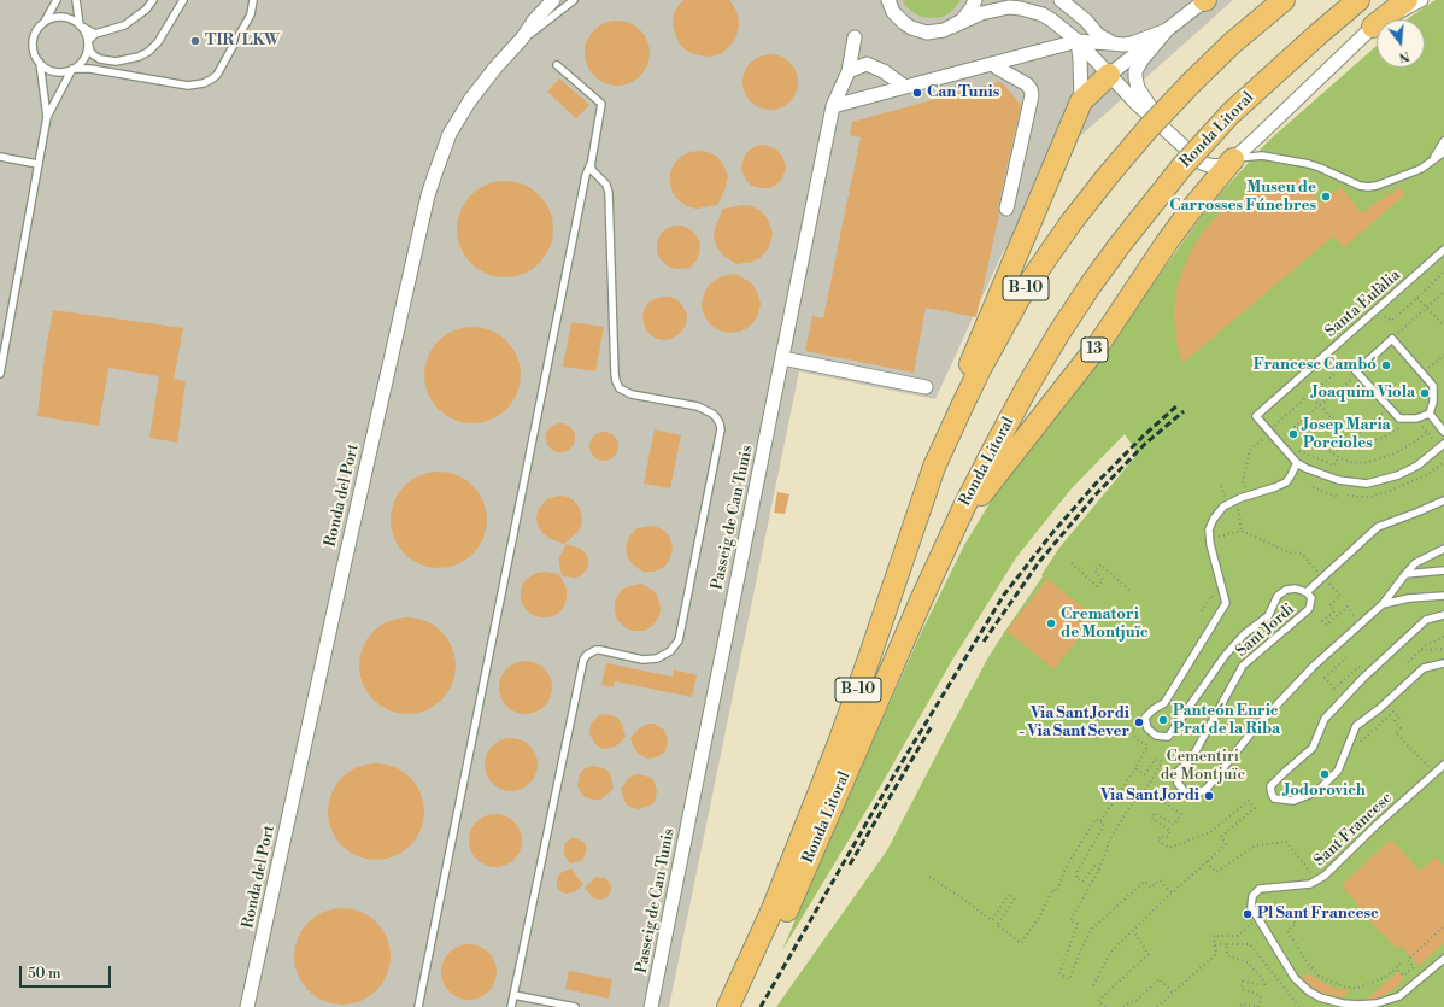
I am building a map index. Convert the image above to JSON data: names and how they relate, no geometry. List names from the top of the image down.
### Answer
{
  "streets": {
    "highway": ["Ronda Litoral", "B-10", "13"],
    "street": ["Ronda del Port", "Passeig de Can Tunis"],
    "lane": ["Santa Eulàlia", "Sant Jordi", "Sant Francesc"]
  },
  "crossings": [
    ["Ronda Litoral", "13"],
    ["Santa Eulàlia", "Sant Jordi"]
  ],
  "parks": ["Cementiri de Montjuïc"],
  "places": [
    "TIR / LKW",
    "Can Tunis",
    "Museu de Carrosses Fúnebres",
    "Francesc Cambó",
    "Joaquim Viola",
    "Josep Maria Porcioles",
    "Crematori de Montjuïc",
    "Panteón Enric Prat de la Riba",
    "Via Sant Jordi - Via Sant Sever",
    "Jodorovich",
    "Via Sant Jordi",
    "Pl Sant Francesc"
  ],
  "scale_bar": "50 m",
  "north": "bottom"
}
